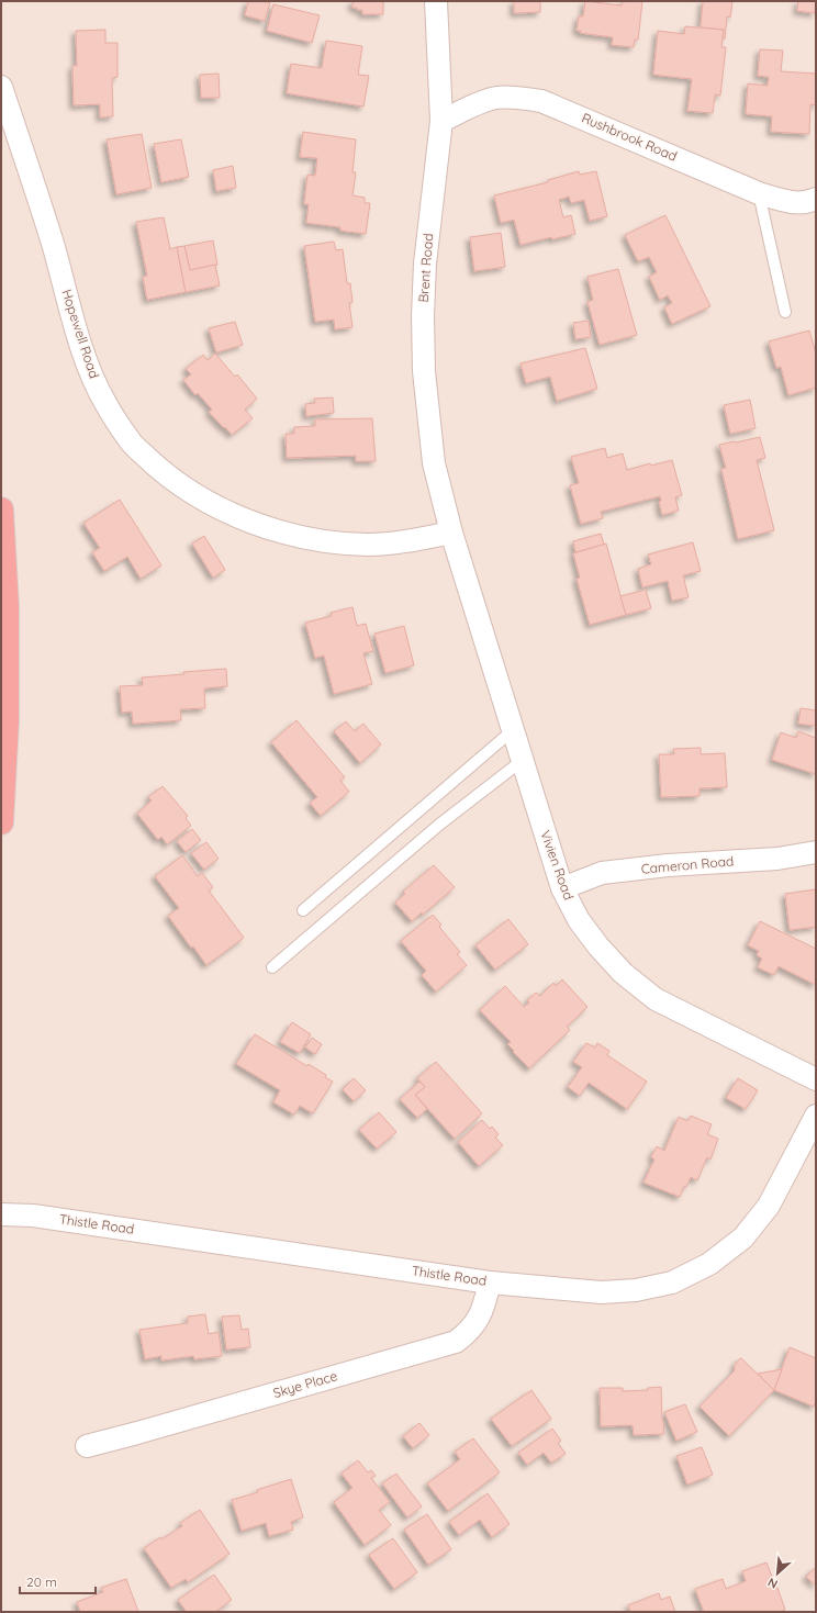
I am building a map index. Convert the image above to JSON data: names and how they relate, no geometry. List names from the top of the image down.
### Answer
{
  "streets": {
    "street": [
      "Rushbrook Road",
      "Brent Road",
      "Hopewell Road",
      "Vivien Road",
      "Cameron Road",
      "Thistle Road",
      "Skye Place"
    ]
  },
  "crossings": [
    ["Rushbrook Road", "Brent Road"],
    ["Brent Road", "Hopewell Road"],
    ["Brent Road", "Vivien Road"],
    ["Hopewell Road", "Vivien Road"],
    ["Vivien Road", "Cameron Road"],
    ["Thistle Road", "Skye Place"]
  ],
  "scale_bar": "20 m",
  "north": "bottom left"
}
